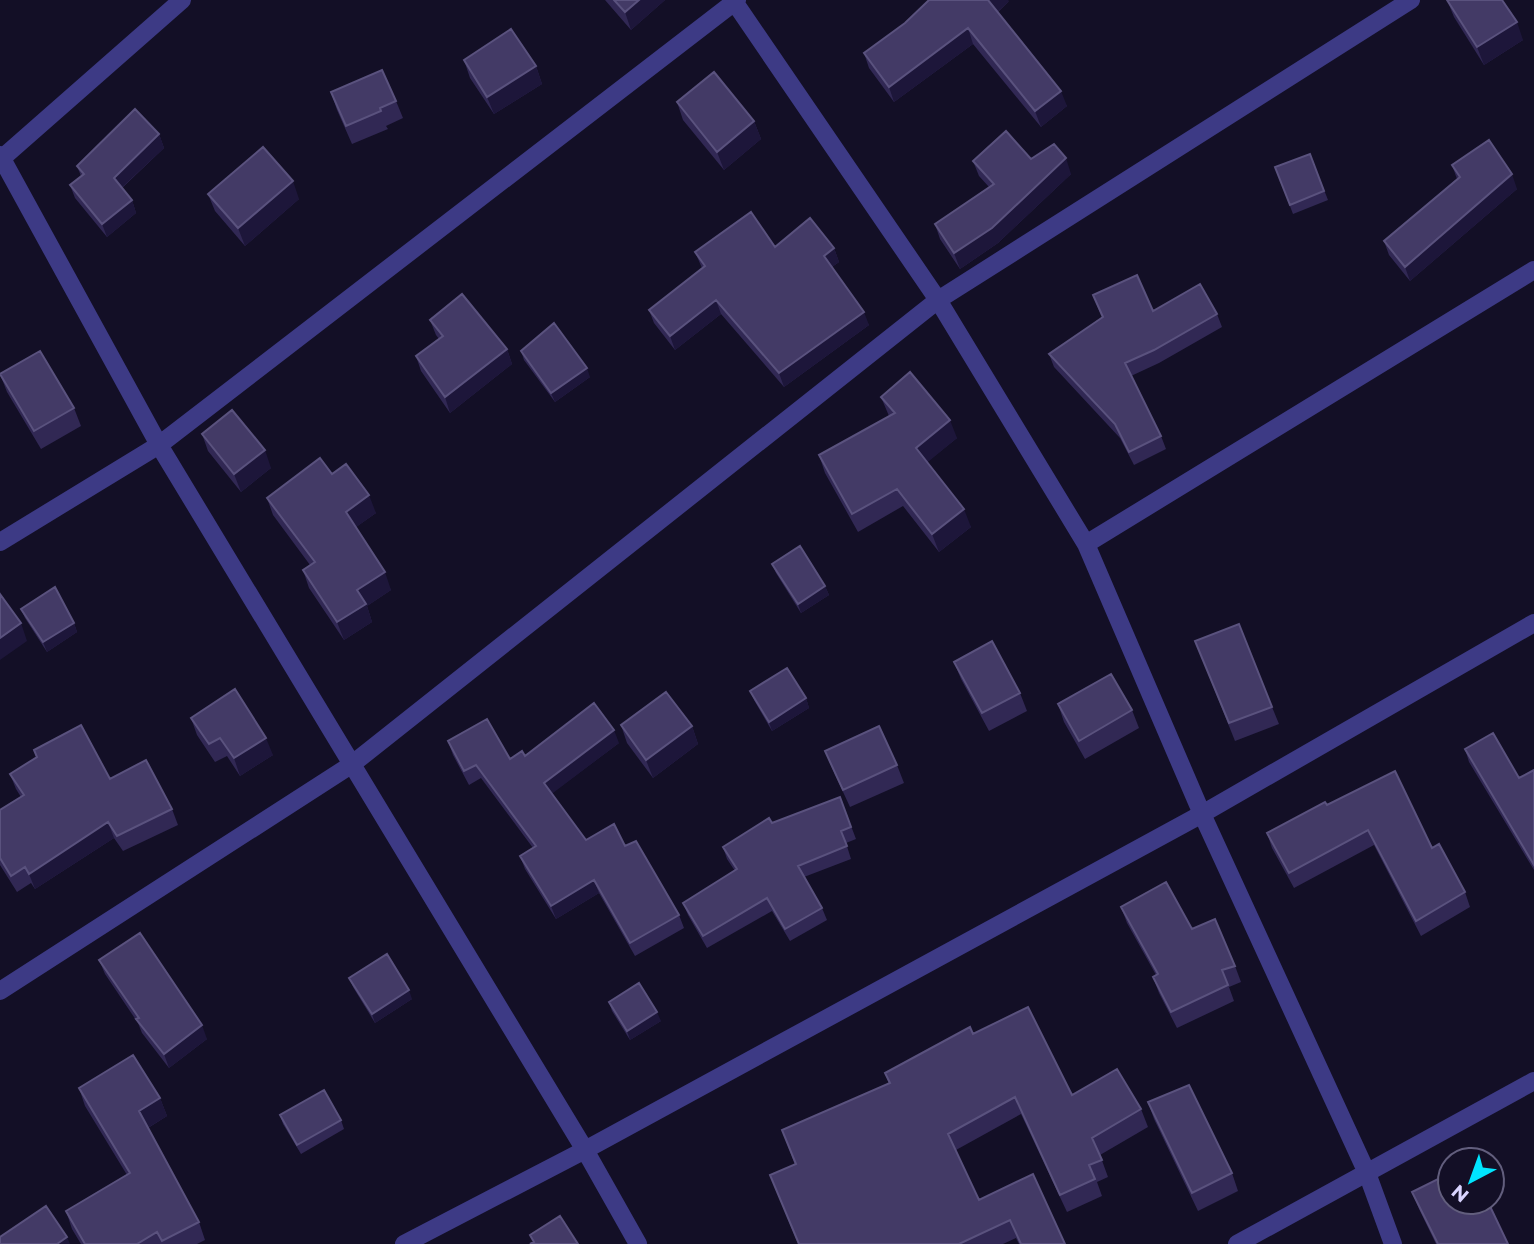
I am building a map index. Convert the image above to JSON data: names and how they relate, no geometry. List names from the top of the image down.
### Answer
{
  "north": "bottom left"
}
